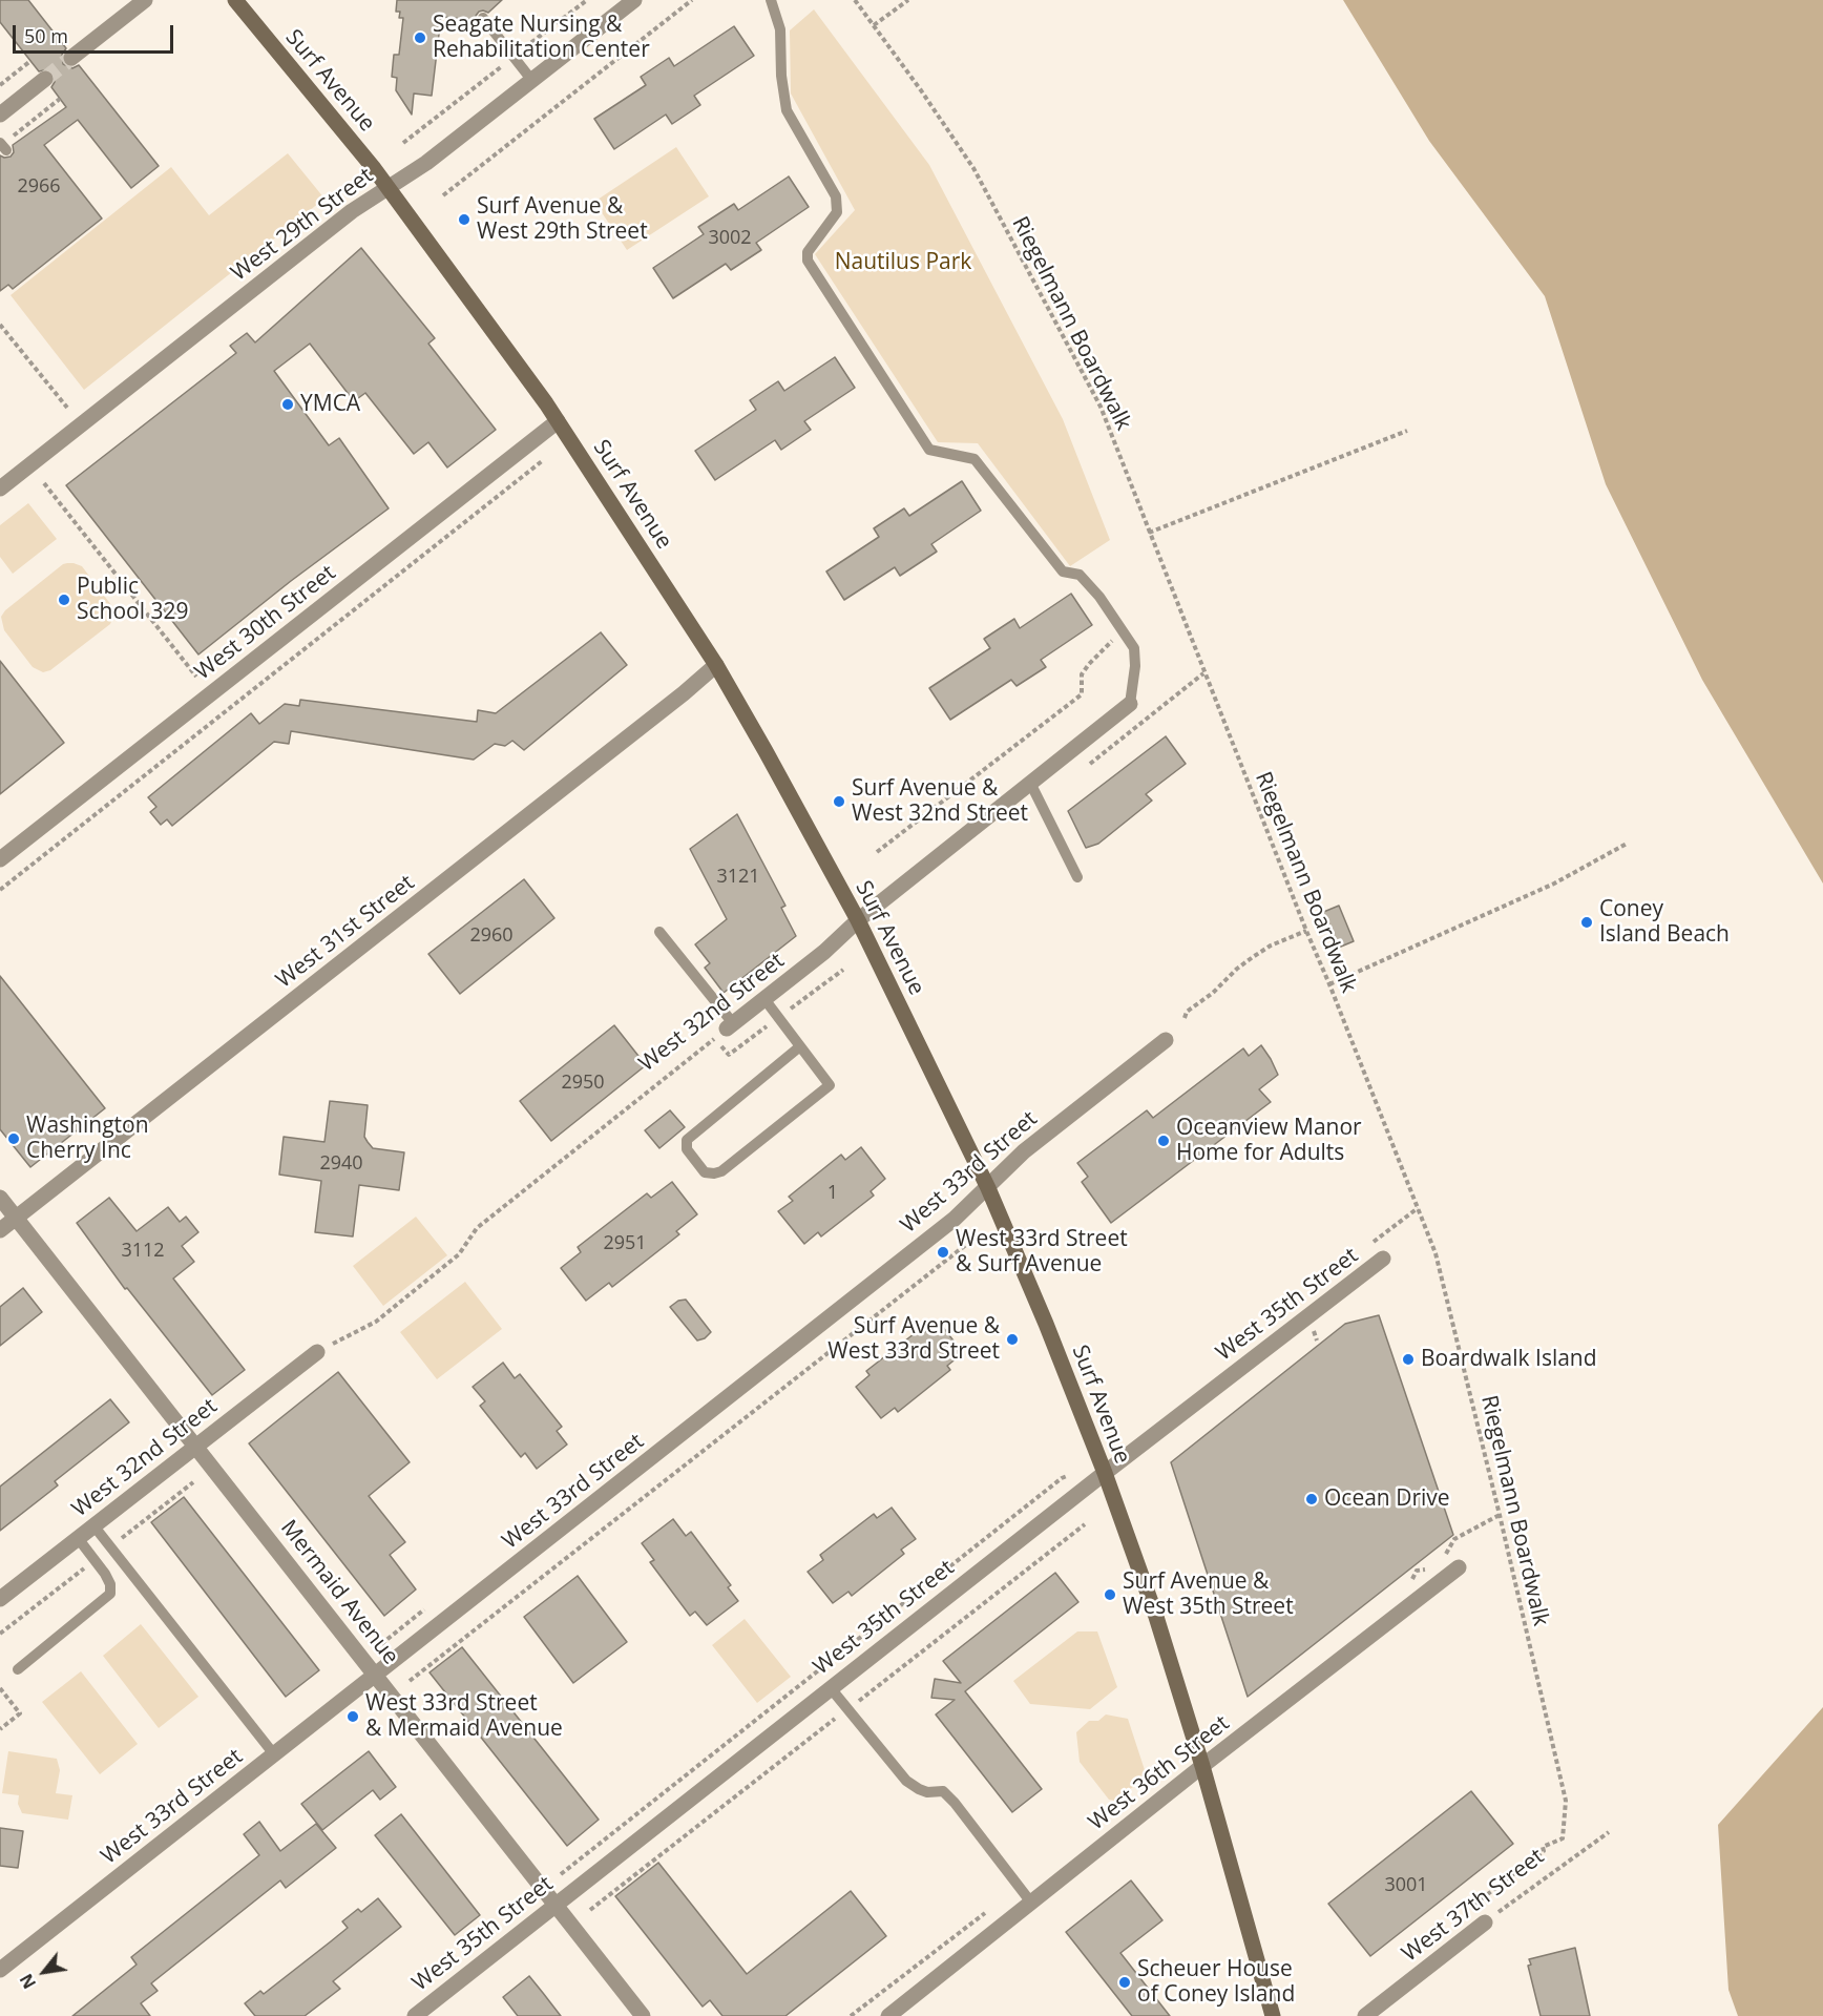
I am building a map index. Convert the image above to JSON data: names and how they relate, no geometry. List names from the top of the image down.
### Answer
{
  "streets": {
    "main road": ["Surf Avenue"],
    "street": [
      "West 29th Street",
      "West 30th Street",
      "West 31st Street",
      "West 32nd Street",
      "West 33rd Street",
      "West 35th Street",
      "Mermaid Avenue",
      "West 36th Street",
      "West 37th Street"
    ],
    "path": ["Riegelmann Boardwalk"]
  },
  "crossings": [
    ["Surf Avenue", "West 29th Street"],
    ["Surf Avenue", "West 30th Street"],
    ["Surf Avenue", "West 31st Street"],
    ["Surf Avenue", "West 32nd Street"],
    ["Surf Avenue", "West 33rd Street"],
    ["Surf Avenue", "West 35th Street"],
    ["Surf Avenue", "West 36th Street"],
    ["West 31st Street", "Mermaid Avenue"],
    ["West 32nd Street", "Mermaid Avenue"],
    ["West 33rd Street", "Mermaid Avenue"],
    ["West 35th Street", "Mermaid Avenue"]
  ],
  "parks": ["Nautilus Park"],
  "places": [
    "Seagate Nursing & Rehabilitation Center",
    "Surf Avenue & West 29th Street",
    "YMCA",
    "Public School 329",
    "Surf Avenue & West 32nd Street",
    "Coney Island Beach",
    "Washington Cherry Inc",
    "Oceanview Manor Home for Adults",
    "West 33rd Street & Surf Avenue",
    "Surf Avenue & West 33rd Street",
    "Boardwalk Island",
    "Ocean Drive",
    "Surf Avenue & West 35th Street",
    "West 33rd Street & Mermaid Avenue",
    "Scheuer House of Coney Island"
  ],
  "house_numbers": [
    "2966",
    "3002",
    "3121",
    "2960",
    "2950",
    "2940",
    "1",
    "2951",
    "3112",
    "3001"
  ],
  "scale_bar": "50 m",
  "north": "bottom left"
}
